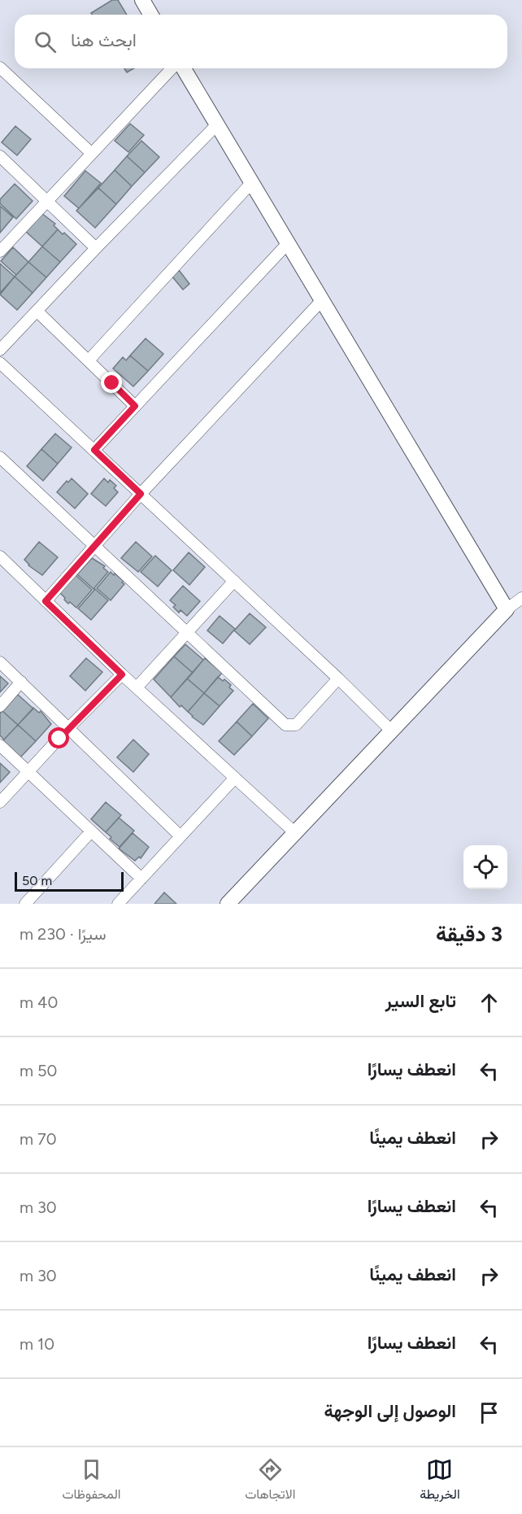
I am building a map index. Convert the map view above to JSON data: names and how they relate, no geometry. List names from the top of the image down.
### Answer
{
  "scale_bar": "50 m",
  "page": {
    "search": "ابحث هنا",
    "scale": "50 m",
    "heading": ["3 دقيقة", "سيرًا · 230 m"],
    "list": [
      ["تابع السير", "40 m"],
      ["انعطف يسارًا", "50 m"],
      ["انعطف يمينًا", "70 m"],
      ["انعطف يسارًا", "30 m"],
      ["انعطف يمينًا", "30 m"],
      ["انعطف يسارًا", "10 m"],
      "الوصول إلى الوجهة"
    ],
    "nav": ["الخريطة", "الاتجاهات", "المحفوظات"]
  }
}
